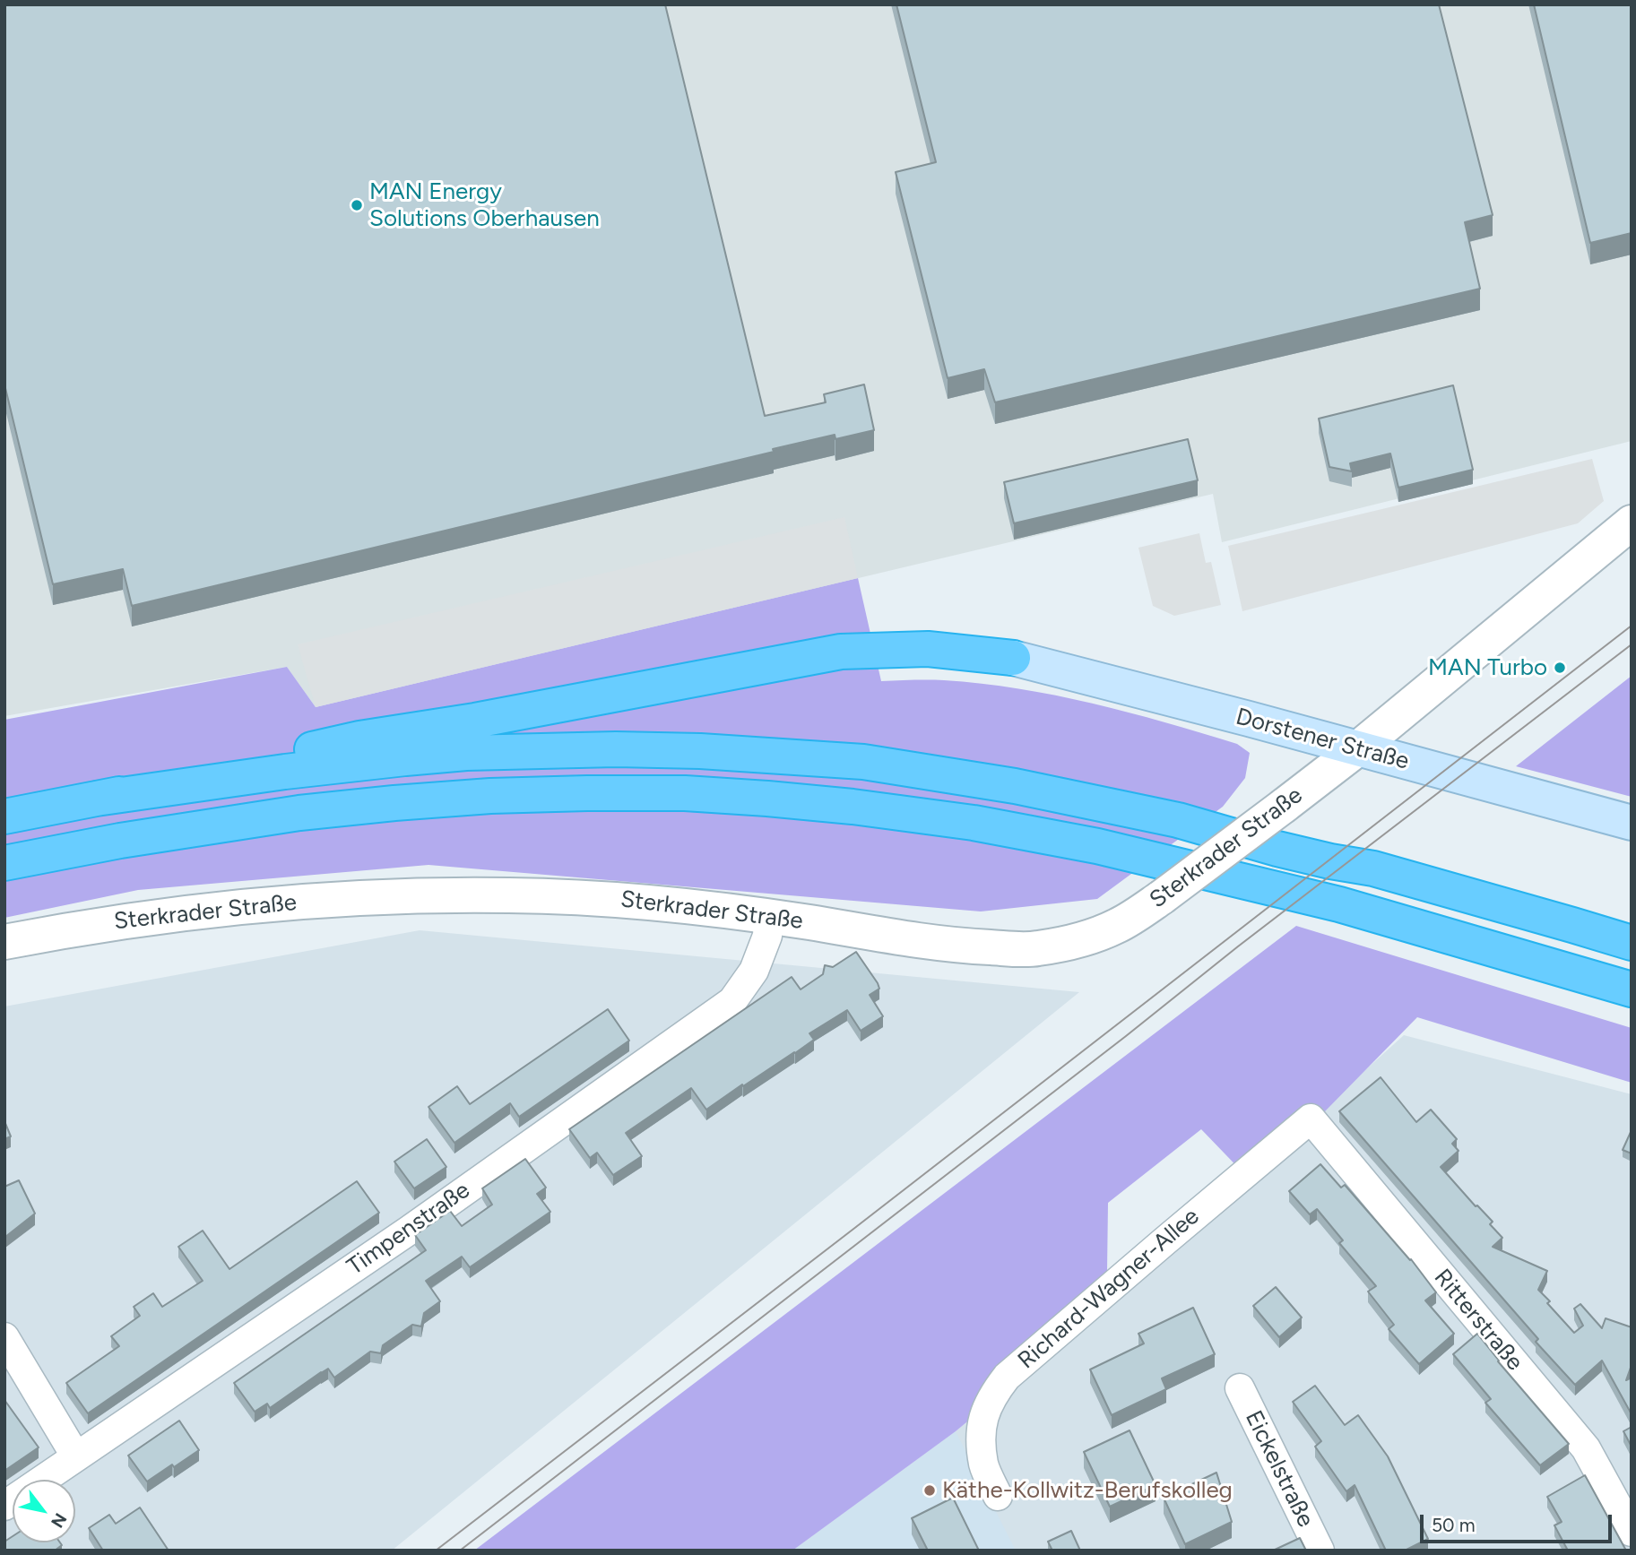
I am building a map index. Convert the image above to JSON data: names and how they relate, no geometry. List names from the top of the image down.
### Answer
{
  "streets": {
    "main road": ["Dorstener Straße"],
    "street": [
      "Sterkrader Straße",
      "Timpenstraße",
      "Richard-Wagner-Allee",
      "Ritterstraße",
      "Eickelstraße"
    ]
  },
  "crossings": [
    ["Dorstener Straße", "Sterkrader Straße"],
    ["Sterkrader Straße", "Timpenstraße"],
    ["Richard-Wagner-Allee", "Ritterstraße"]
  ],
  "places": ["MAN Energy Solutions Oberhausen", "MAN Turbo", "Käthe-Kollwitz-Berufskolleg"],
  "scale_bar": "50 m",
  "north": "bottom right"
}
